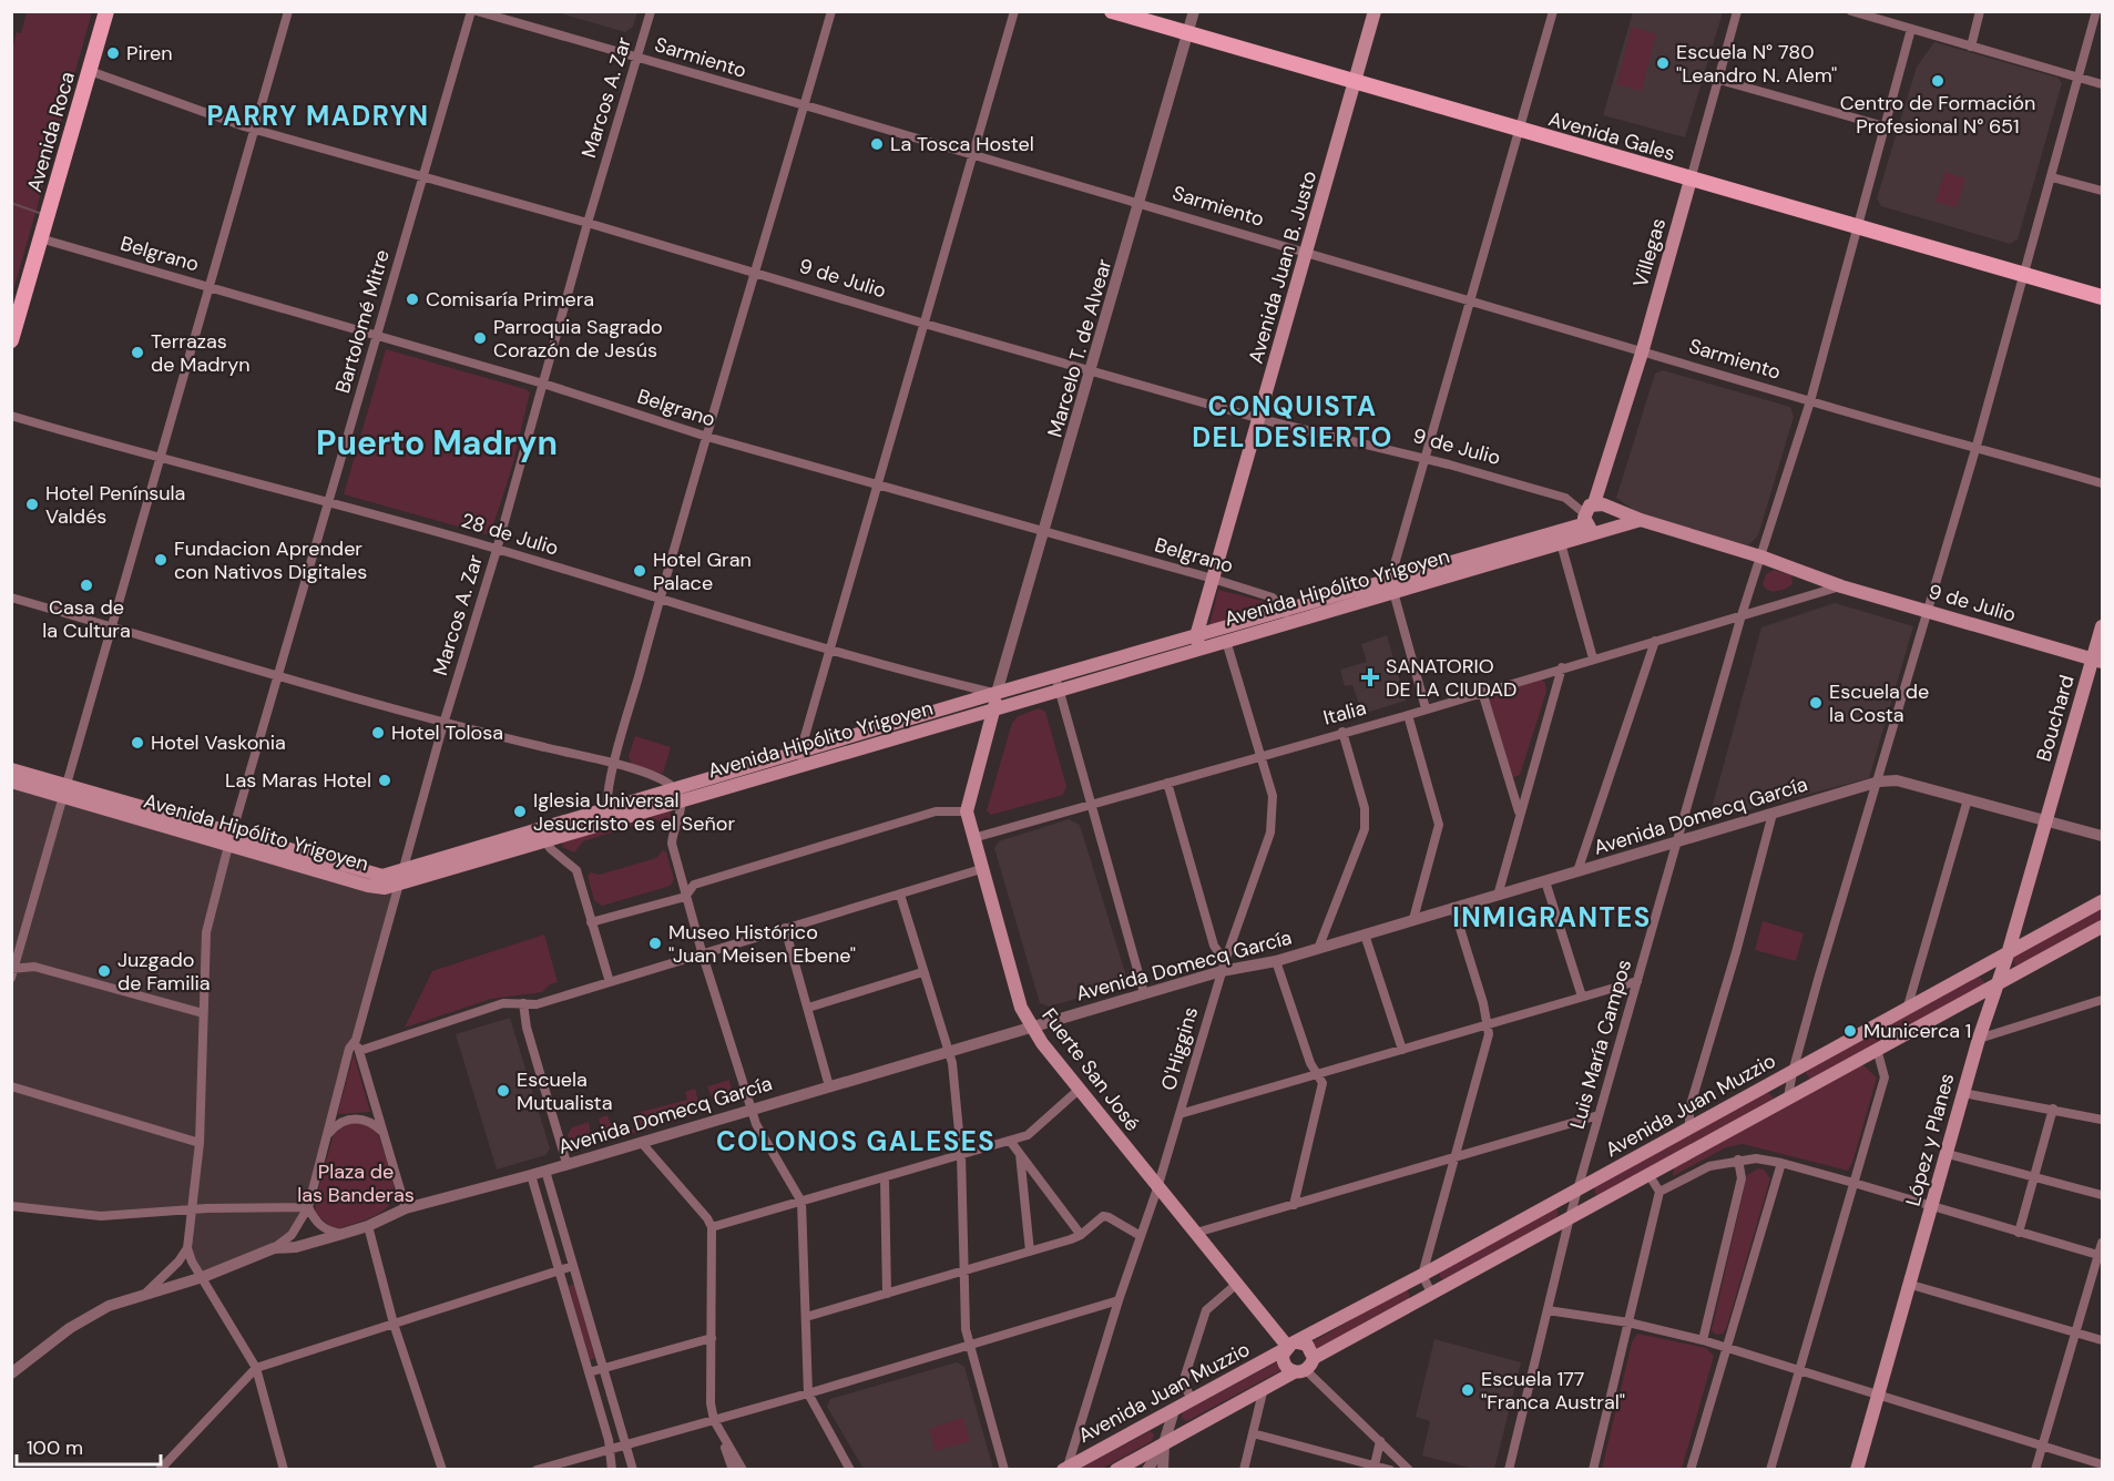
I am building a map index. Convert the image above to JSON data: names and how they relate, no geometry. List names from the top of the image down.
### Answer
{
  "streets": {
    "main road": [
      "Avenida Roca",
      "Avenida Gales",
      "Villegas",
      "Avenida Juan B. Justo",
      "9 de Julio",
      "Avenida Hipólito Yrigoyen",
      "Bouchard",
      "Fuerte San José",
      "Avenida Juan Muzzio",
      "López y Planes"
    ],
    "street": [
      "Sarmiento",
      "Marcos A. Zar",
      "Belgrano",
      "Bartolomé Mitre",
      "Marcelo T. de Alvear",
      "28 de Julio",
      "Italia",
      "Avenida Domecq García",
      "Luis María Campos",
      "O'Higgins"
    ]
  },
  "crossings": [
    ["Sarmiento", "Marcos A. Zar"],
    ["Sarmiento", "Villegas"],
    ["Sarmiento", "Avenida Juan B. Justo"],
    ["Sarmiento", "Marcelo T. de Alvear"],
    ["Sarmiento", "Luis María Campos"],
    ["Marcos A. Zar", "Belgrano"],
    ["Marcos A. Zar", "9 de Julio"],
    ["Marcos A. Zar", "28 de Julio"],
    ["Marcos A. Zar", "Avenida Hipólito Yrigoyen"],
    ["Marcos A. Zar", "Avenida Domecq García"],
    ["Avenida Roca", "Belgrano"],
    ["Avenida Roca", "9 de Julio"],
    ["Avenida Gales", "Villegas"],
    ["Avenida Gales", "Avenida Juan B. Justo"],
    ["Avenida Gales", "Marcelo T. de Alvear"],
    ["Avenida Gales", "Luis María Campos"],
    ["Villegas", "9 de Julio"],
    ["Villegas", "Avenida Hipólito Yrigoyen"],
    ["Belgrano", "Avenida Juan B. Justo"],
    ["Belgrano", "Bartolomé Mitre"],
    ["Belgrano", "Marcelo T. de Alvear"],
    ["Belgrano", "Avenida Hipólito Yrigoyen"],
    ["Avenida Juan B. Justo", "9 de Julio"],
    ["Avenida Juan B. Justo", "Avenida Hipólito Yrigoyen"],
    ["9 de Julio", "Bartolomé Mitre"],
    ["9 de Julio", "Marcelo T. de Alvear"],
    ["9 de Julio", "Avenida Hipólito Yrigoyen"],
    ["9 de Julio", "Italia"],
    ["9 de Julio", "Bouchard"],
    ["9 de Julio", "Luis María Campos"],
    ["Bartolomé Mitre", "28 de Julio"],
    ["Bartolomé Mitre", "Avenida Hipólito Yrigoyen"],
    ["Marcelo T. de Alvear", "28 de Julio"],
    ["Marcelo T. de Alvear", "Avenida Hipólito Yrigoyen"],
    ["Marcelo T. de Alvear", "Fuerte San José"],
    ["28 de Julio", "Avenida Hipólito Yrigoyen"],
    ["28 de Julio", "Fuerte San José"],
    ["Avenida Hipólito Yrigoyen", "O'Higgins"],
    ["Avenida Hipólito Yrigoyen", "Fuerte San José"],
    ["Italia", "Luis María Campos"],
    ["Italia", "O'Higgins"],
    ["Italia", "Fuerte San José"],
    ["Bouchard", "Avenida Domecq García"],
    ["Bouchard", "López y Planes"],
    ["Avenida Domecq García", "Luis María Campos"],
    ["Avenida Domecq García", "O'Higgins"],
    ["Avenida Domecq García", "Fuerte San José"],
    ["Avenida Domecq García", "López y Planes"],
    ["Luis María Campos", "Avenida Juan Muzzio"],
    ["O'Higgins", "Fuerte San José"],
    ["O'Higgins", "Avenida Juan Muzzio"],
    ["Fuerte San José", "Avenida Juan Muzzio"],
    ["Avenida Juan Muzzio", "López y Planes"]
  ],
  "districts": [
    "PARRY MADRYN",
    "CONQUISTA DEL DESIERTO",
    "Puerto Madryn",
    "INMIGRANTES",
    "COLONOS GALESES"
  ],
  "parks": ["Plaza de las Banderas"],
  "places": {
    "other": [
      "Piren",
      "Escuela N° 780 \"Leandro N. Alem\"",
      "Centro de Formación Profesional N° 651",
      "La Tosca Hostel",
      "Comisaría Primera",
      "Parroquia Sagrado Corazón de Jesús",
      "Terrazas de Madryn",
      "Hotel Península Valdés",
      "Fundacion Aprender con Nativos Digitales",
      "Hotel Gran Palace",
      "Casa de la Cultura",
      "Escuela de la Costa",
      "Hotel Tolosa",
      "Hotel Vaskonia",
      "Las Maras Hotel",
      "Iglesia Universal Jesucristo es el Señor",
      "Museo Histórico \"Juan Meisen Ebene\"",
      "Juzgado de Familia",
      "Municerca 1",
      "Escuela Mutualista",
      "Escuela 177 \"Franca Austral\""
    ],
    "health": ["SANATORIO DE LA CIUDAD"]
  },
  "scale_bar": "100 m"
}
